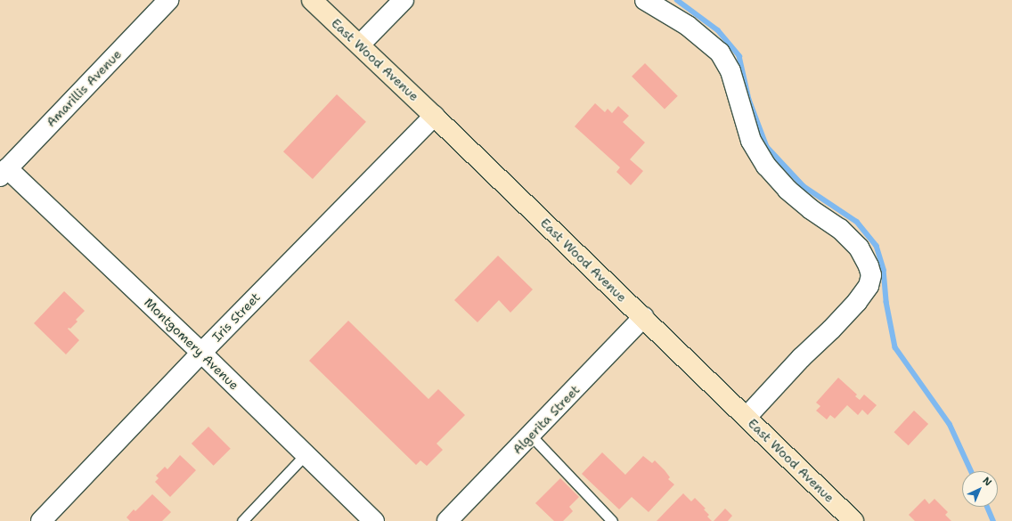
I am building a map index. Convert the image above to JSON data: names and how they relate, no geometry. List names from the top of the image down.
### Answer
{
  "streets": {
    "main road": ["East Wood Avenue"],
    "street": [
      "Amarillis Avenue",
      "Iris Street",
      "Montgomery Avenue",
      "Algerita Street"
    ]
  },
  "crossings": [
    ["East Wood Avenue", "Iris Street"],
    ["East Wood Avenue", "Algerita Street"],
    ["Amarillis Avenue", "Montgomery Avenue"],
    ["Iris Street", "Montgomery Avenue"]
  ],
  "north": "top right"
}
